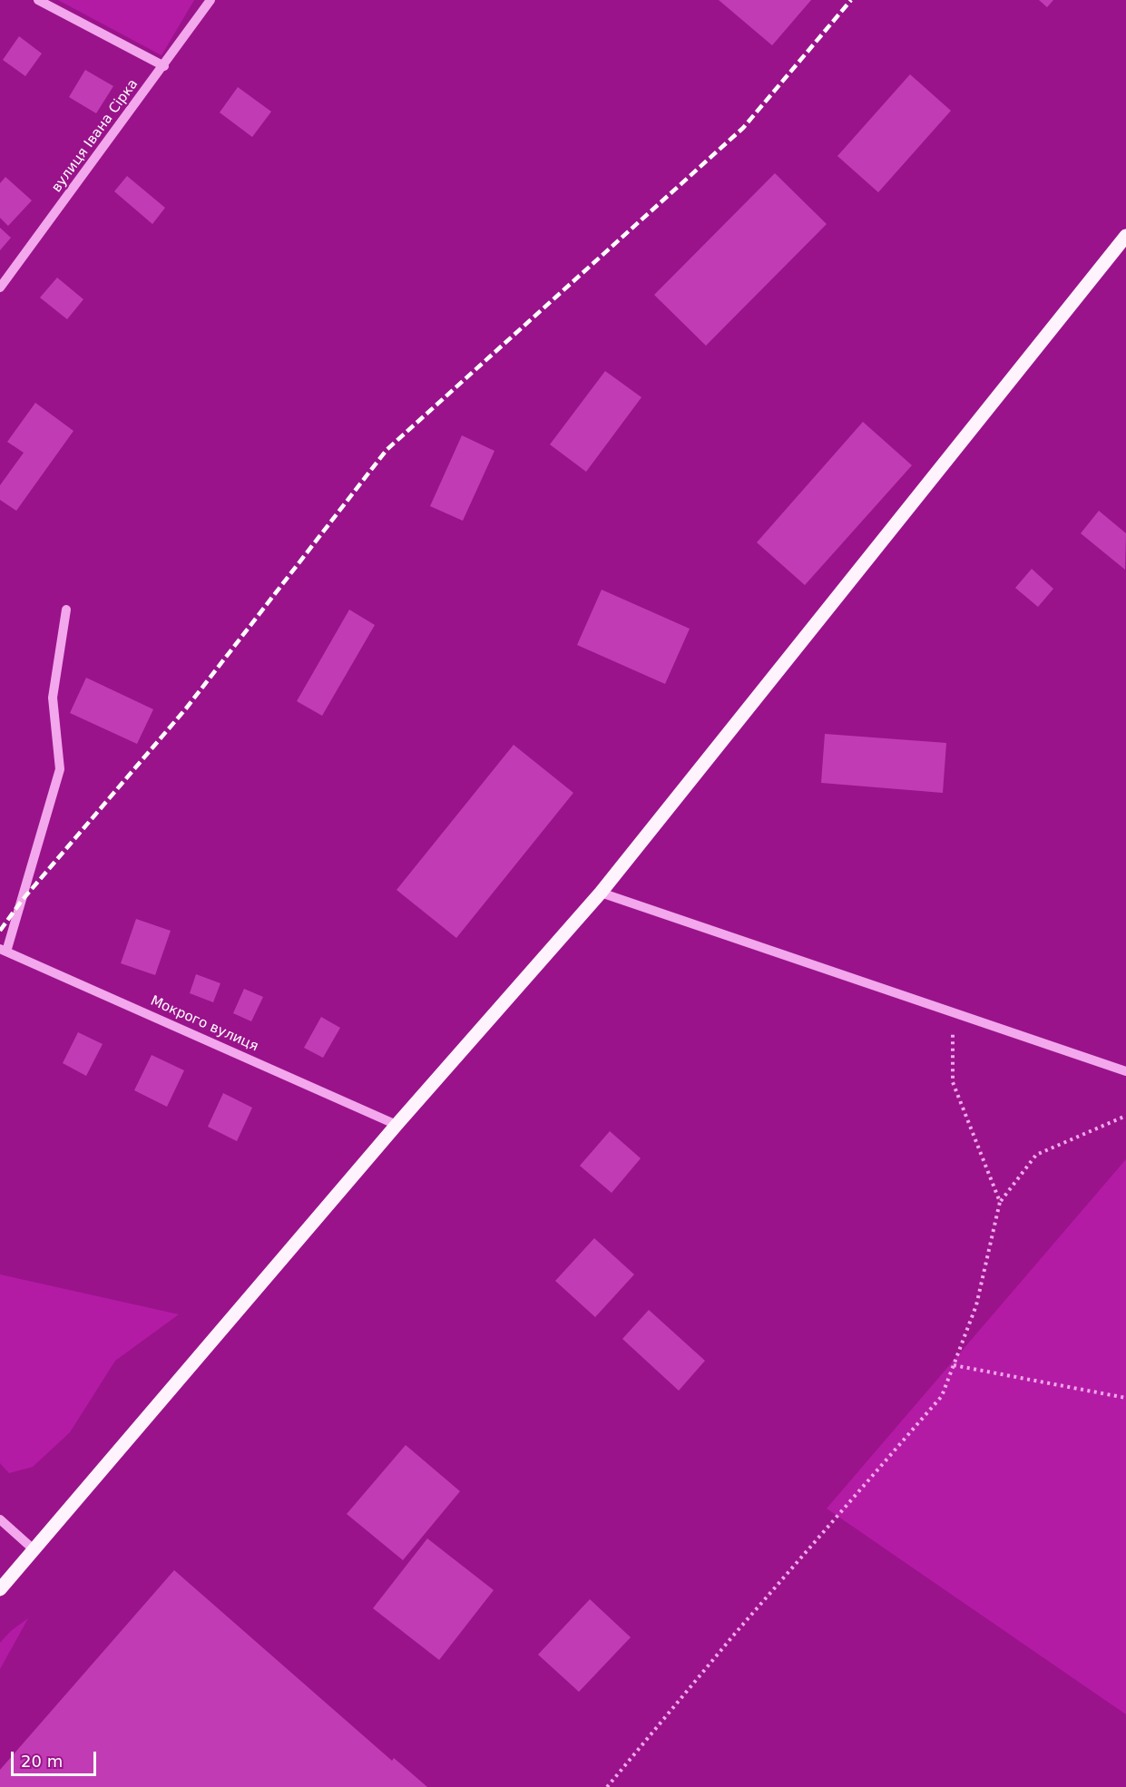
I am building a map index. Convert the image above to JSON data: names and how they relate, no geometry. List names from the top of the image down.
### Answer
{
  "streets": {
    "street": ["вулиця Івана Сірка", "Мокрого вулиця"]
  },
  "scale_bar": "20 m"
}
